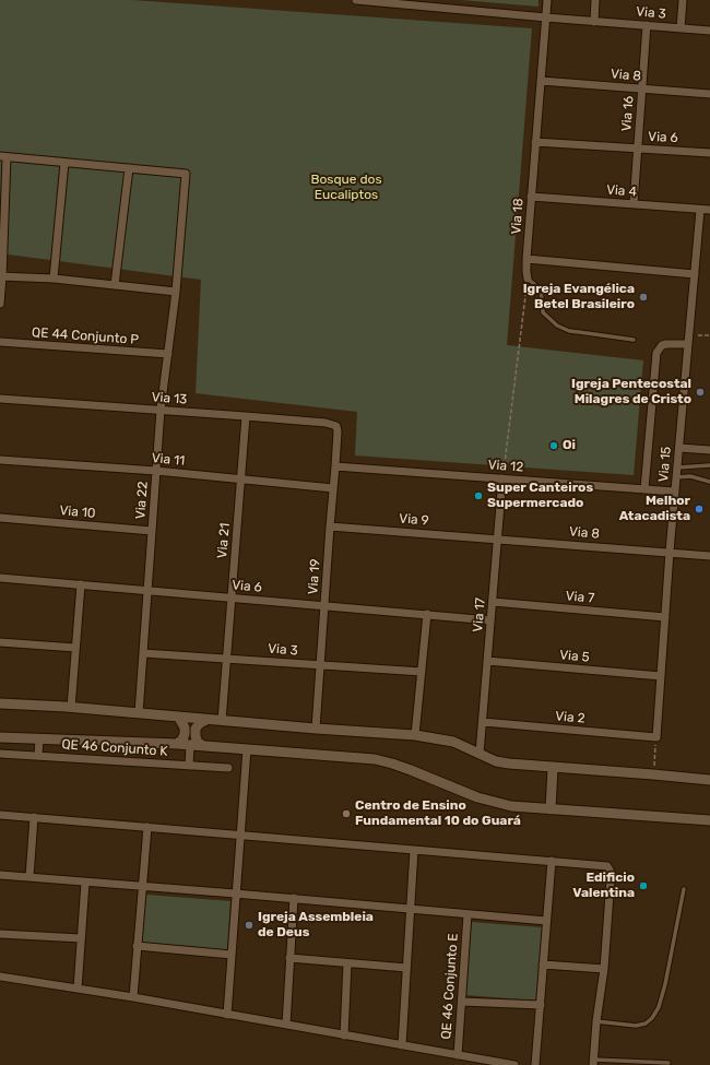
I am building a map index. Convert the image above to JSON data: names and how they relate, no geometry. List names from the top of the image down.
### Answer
{
  "streets": {
    "street": [
      "Via 3",
      "Via 8",
      "Via 16",
      "Via 6",
      "Via 4",
      "Via 18",
      "QE 44 Conjunto P",
      "Via 13",
      "Via 11",
      "Via 15",
      "Via 12",
      "Via 22",
      "Via 10",
      "Via 9",
      "Via 21",
      "Via 19",
      "Via 7",
      "Via 17",
      "Via 5",
      "Via 2",
      "QE 46 Conjunto K",
      "QE 46 Conjunto E"
    ]
  },
  "crossings": [
    ["Via 3", "Via 16"],
    ["Via 3", "Via 18"],
    ["Via 3", "Via 22"],
    ["Via 3", "Via 21"],
    ["Via 3", "Via 19"],
    ["Via 8", "Via 16"],
    ["Via 8", "Via 18"],
    ["Via 8", "Via 15"],
    ["Via 8", "Via 9"],
    ["Via 8", "Via 17"],
    ["Via 16", "Via 6"],
    ["Via 16", "Via 4"],
    ["Via 6", "Via 18"],
    ["Via 6", "Via 22"],
    ["Via 6", "Via 21"],
    ["Via 6", "Via 19"],
    ["Via 6", "Via 17"],
    ["Via 4", "Via 18"],
    ["Via 4", "Via 15"],
    ["QE 44 Conjunto P", "Via 22"],
    ["Via 13", "Via 22"],
    ["Via 13", "Via 21"],
    ["Via 13", "Via 19"],
    ["Via 11", "Via 22"],
    ["Via 11", "Via 21"],
    ["Via 11", "Via 19"],
    ["Via 15", "Via 12"],
    ["Via 15", "Via 7"],
    ["Via 15", "Via 5"],
    ["Via 15", "Via 2"],
    ["Via 12", "Via 19"],
    ["Via 12", "Via 17"],
    ["Via 22", "Via 10"],
    ["Via 9", "Via 19"],
    ["Via 9", "Via 17"],
    ["Via 7", "Via 17"],
    ["Via 17", "Via 5"],
    ["Via 17", "Via 2"]
  ],
  "parks": ["Bosque dos Eucaliptos"],
  "places": [
    "Igreja Evangélica Betel Brasileiro",
    "Igreja Pentecostal Milagres de Cristo",
    "Oi",
    "Super Canteiros Supermercado",
    "Melhor Atacadista",
    "Centro de Ensino Fundamental 10 do Guará",
    "Edificio Valentina",
    "Igreja Assembleia de Deus"
  ]
}
